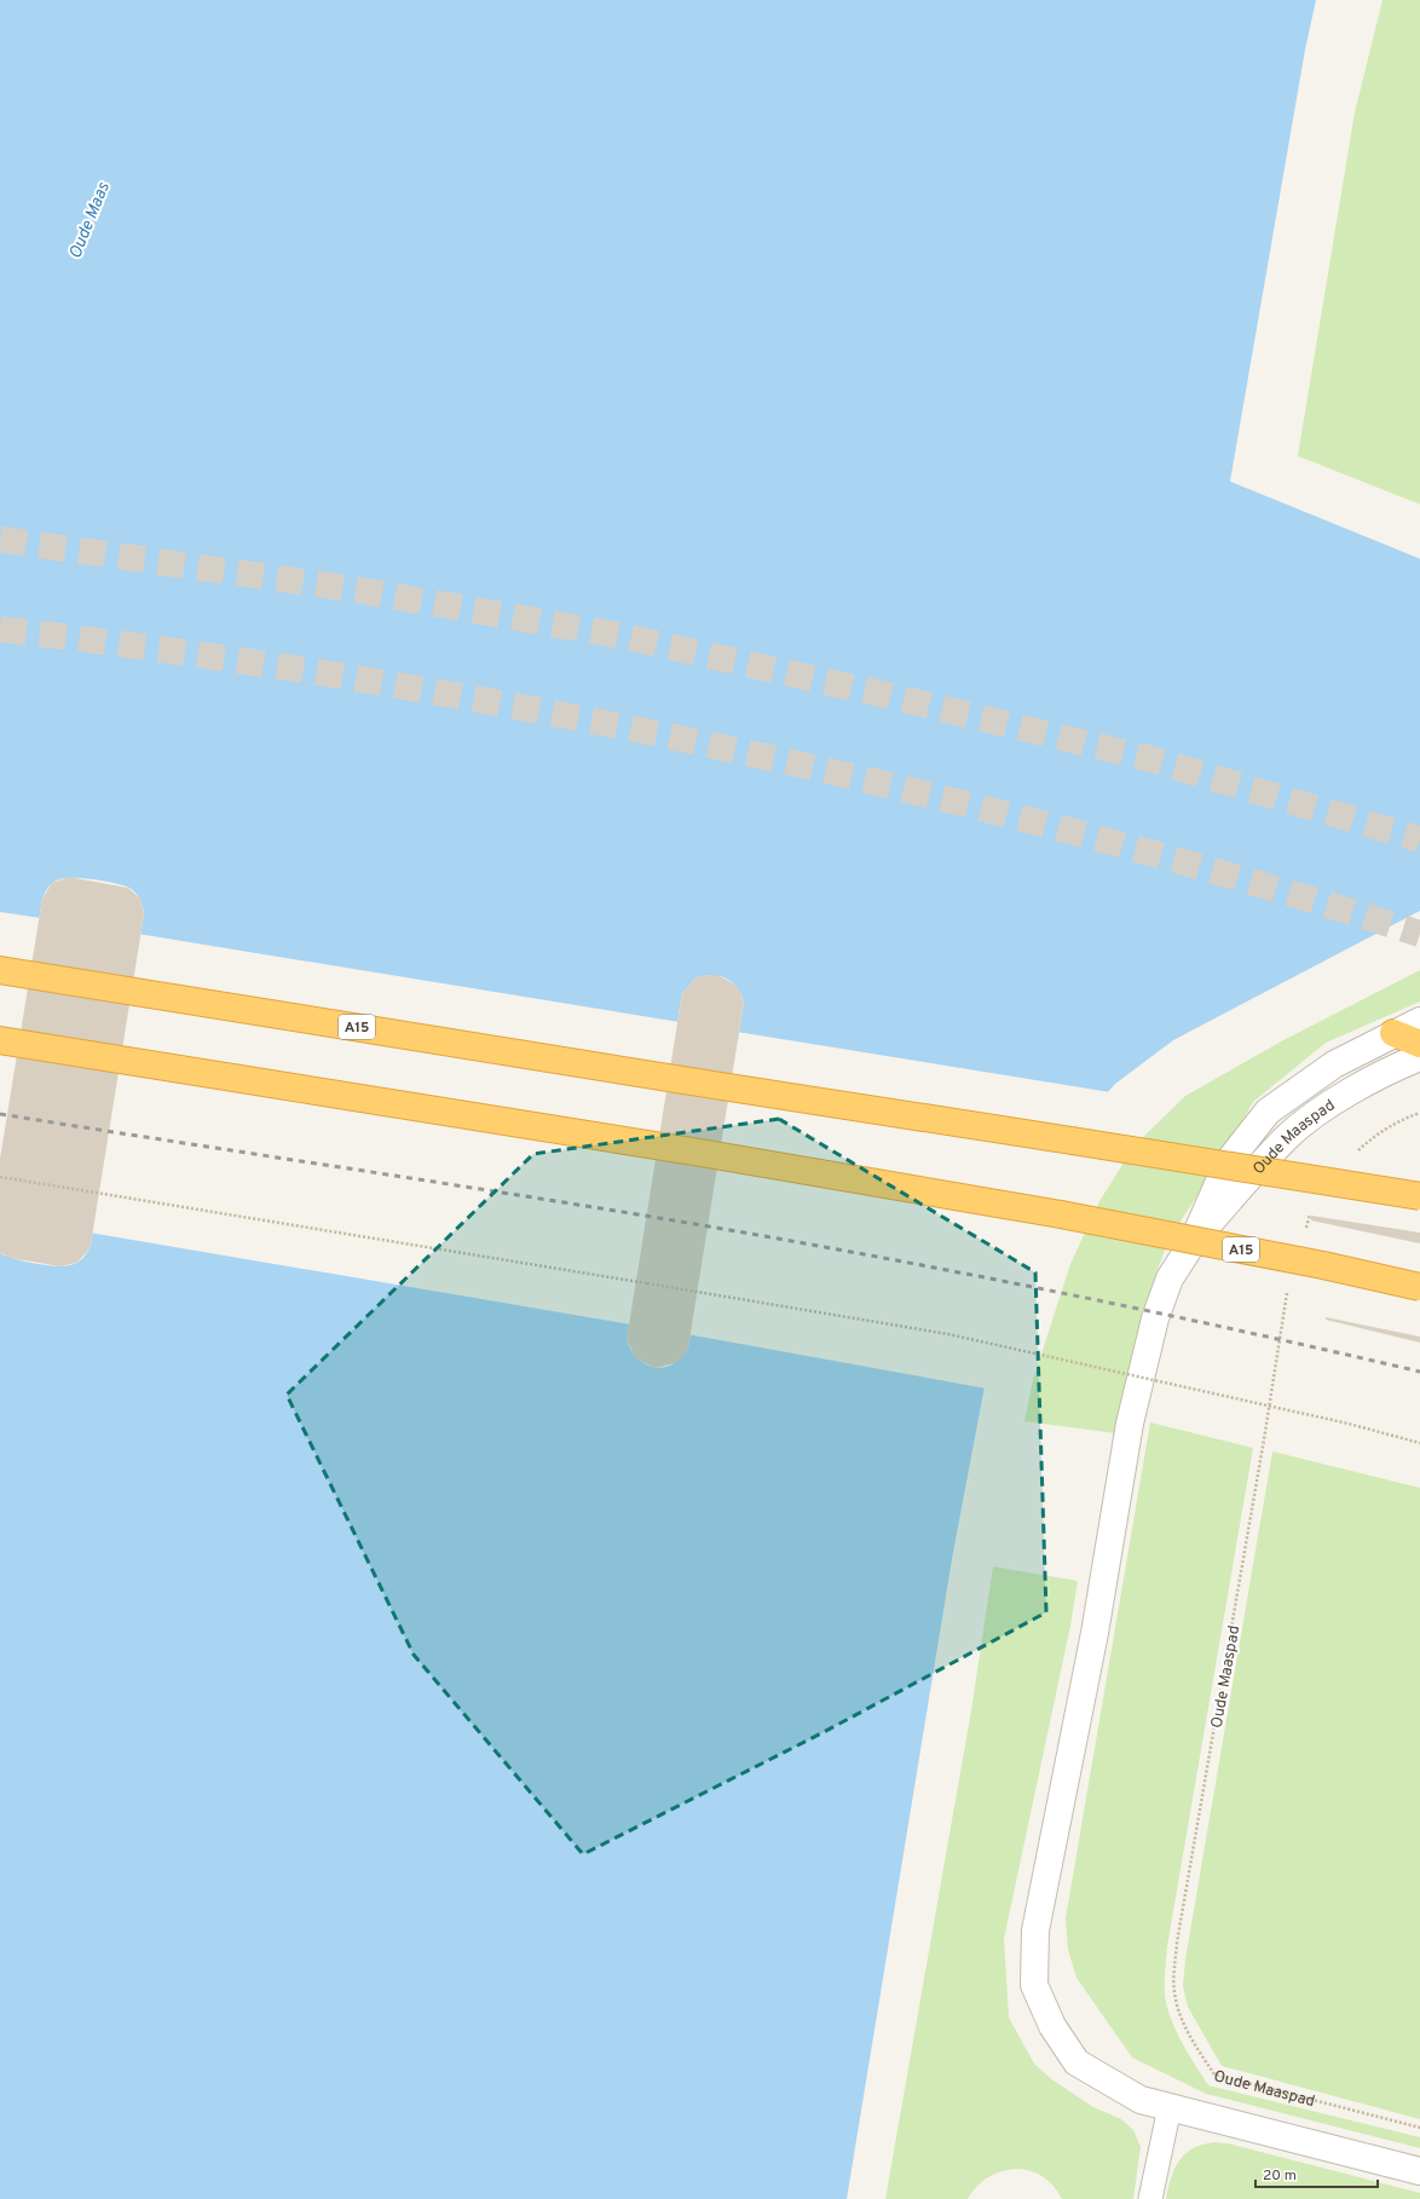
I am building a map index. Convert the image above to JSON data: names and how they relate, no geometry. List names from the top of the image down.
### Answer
{
  "streets": {
    "highway": ["A15"],
    "street": ["Oude Maaspad"]
  },
  "water": ["Oude Maas"],
  "scale_bar": "20 m"
}
